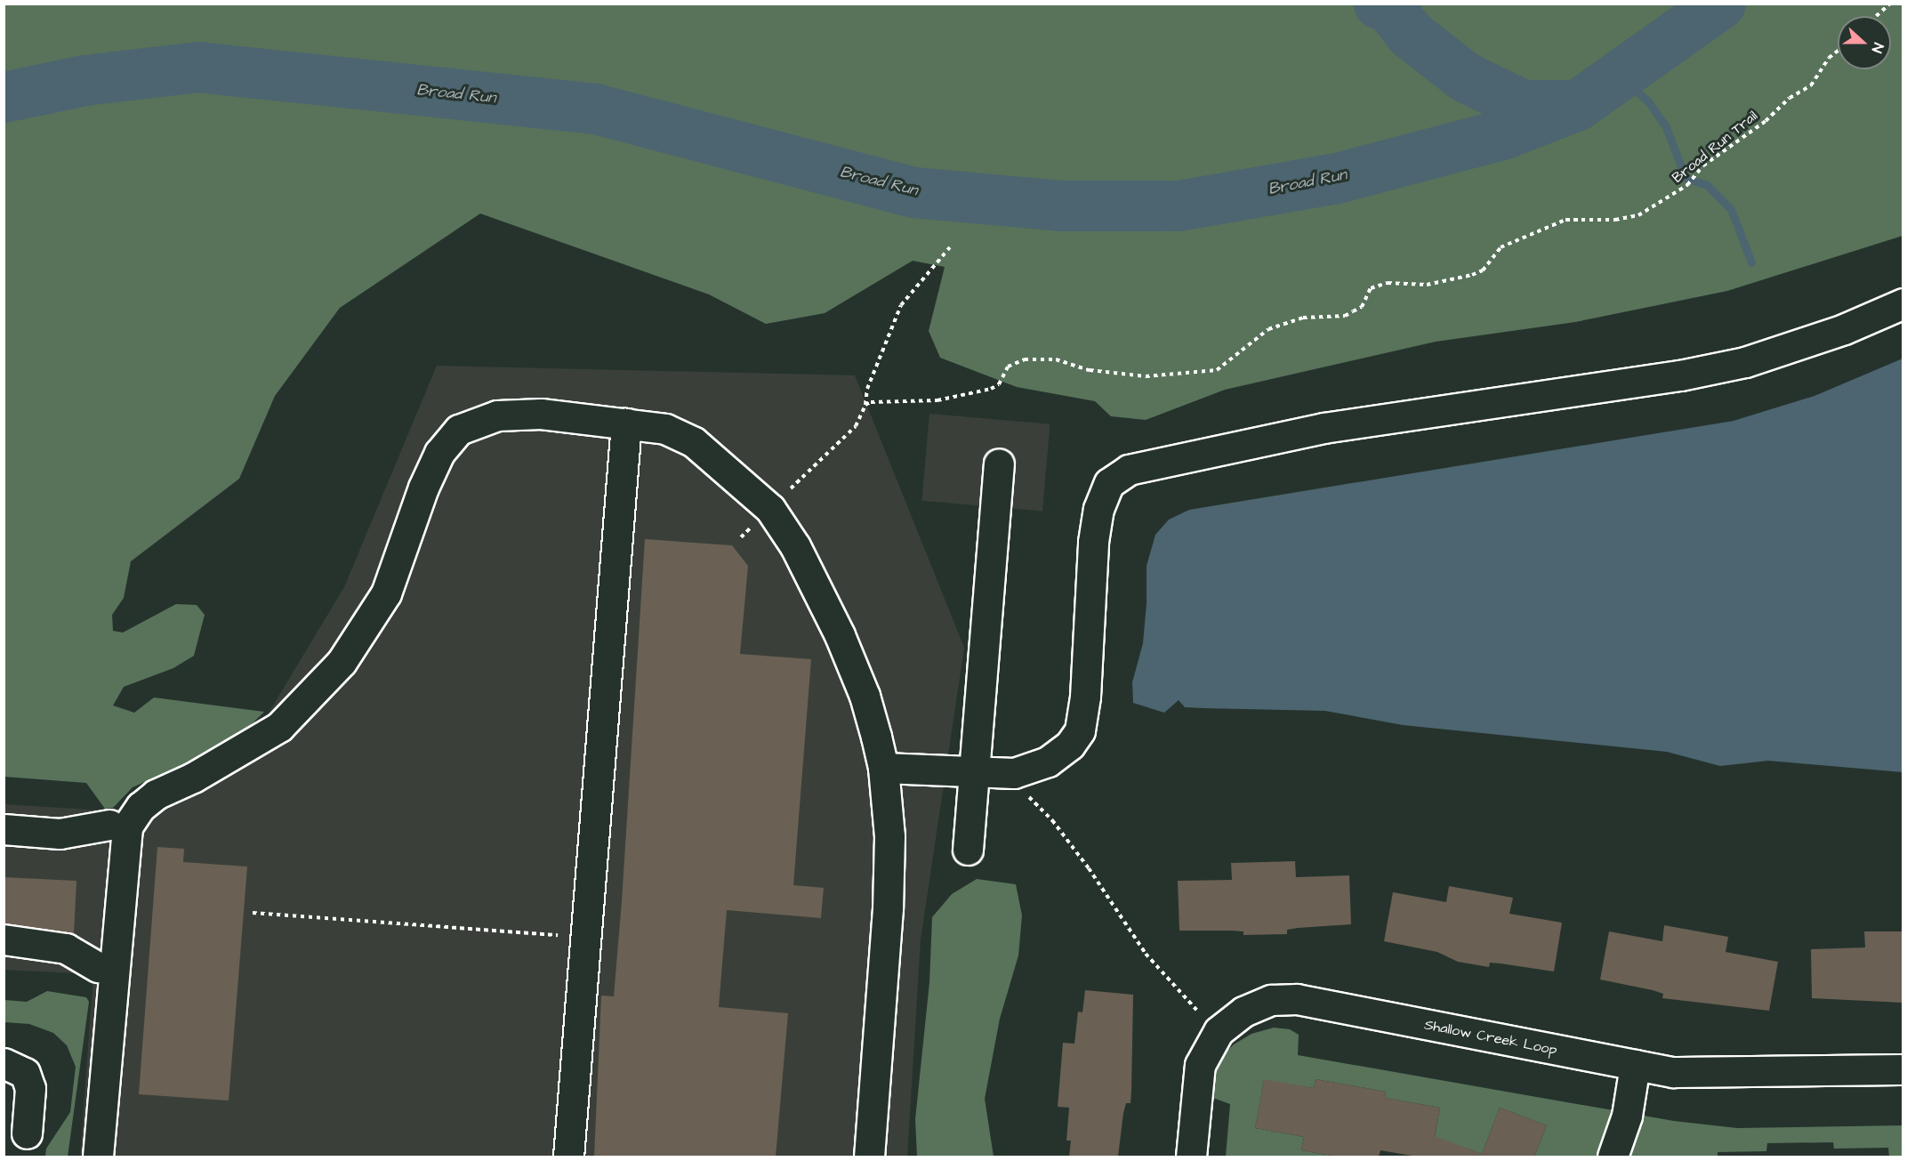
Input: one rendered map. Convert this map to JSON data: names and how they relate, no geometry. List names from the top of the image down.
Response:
{
  "streets": {
    "street": ["Shallow Creek Loop"],
    "path": ["Broad Run Trail"]
  },
  "water": ["Broad Run"],
  "north": "right"
}
